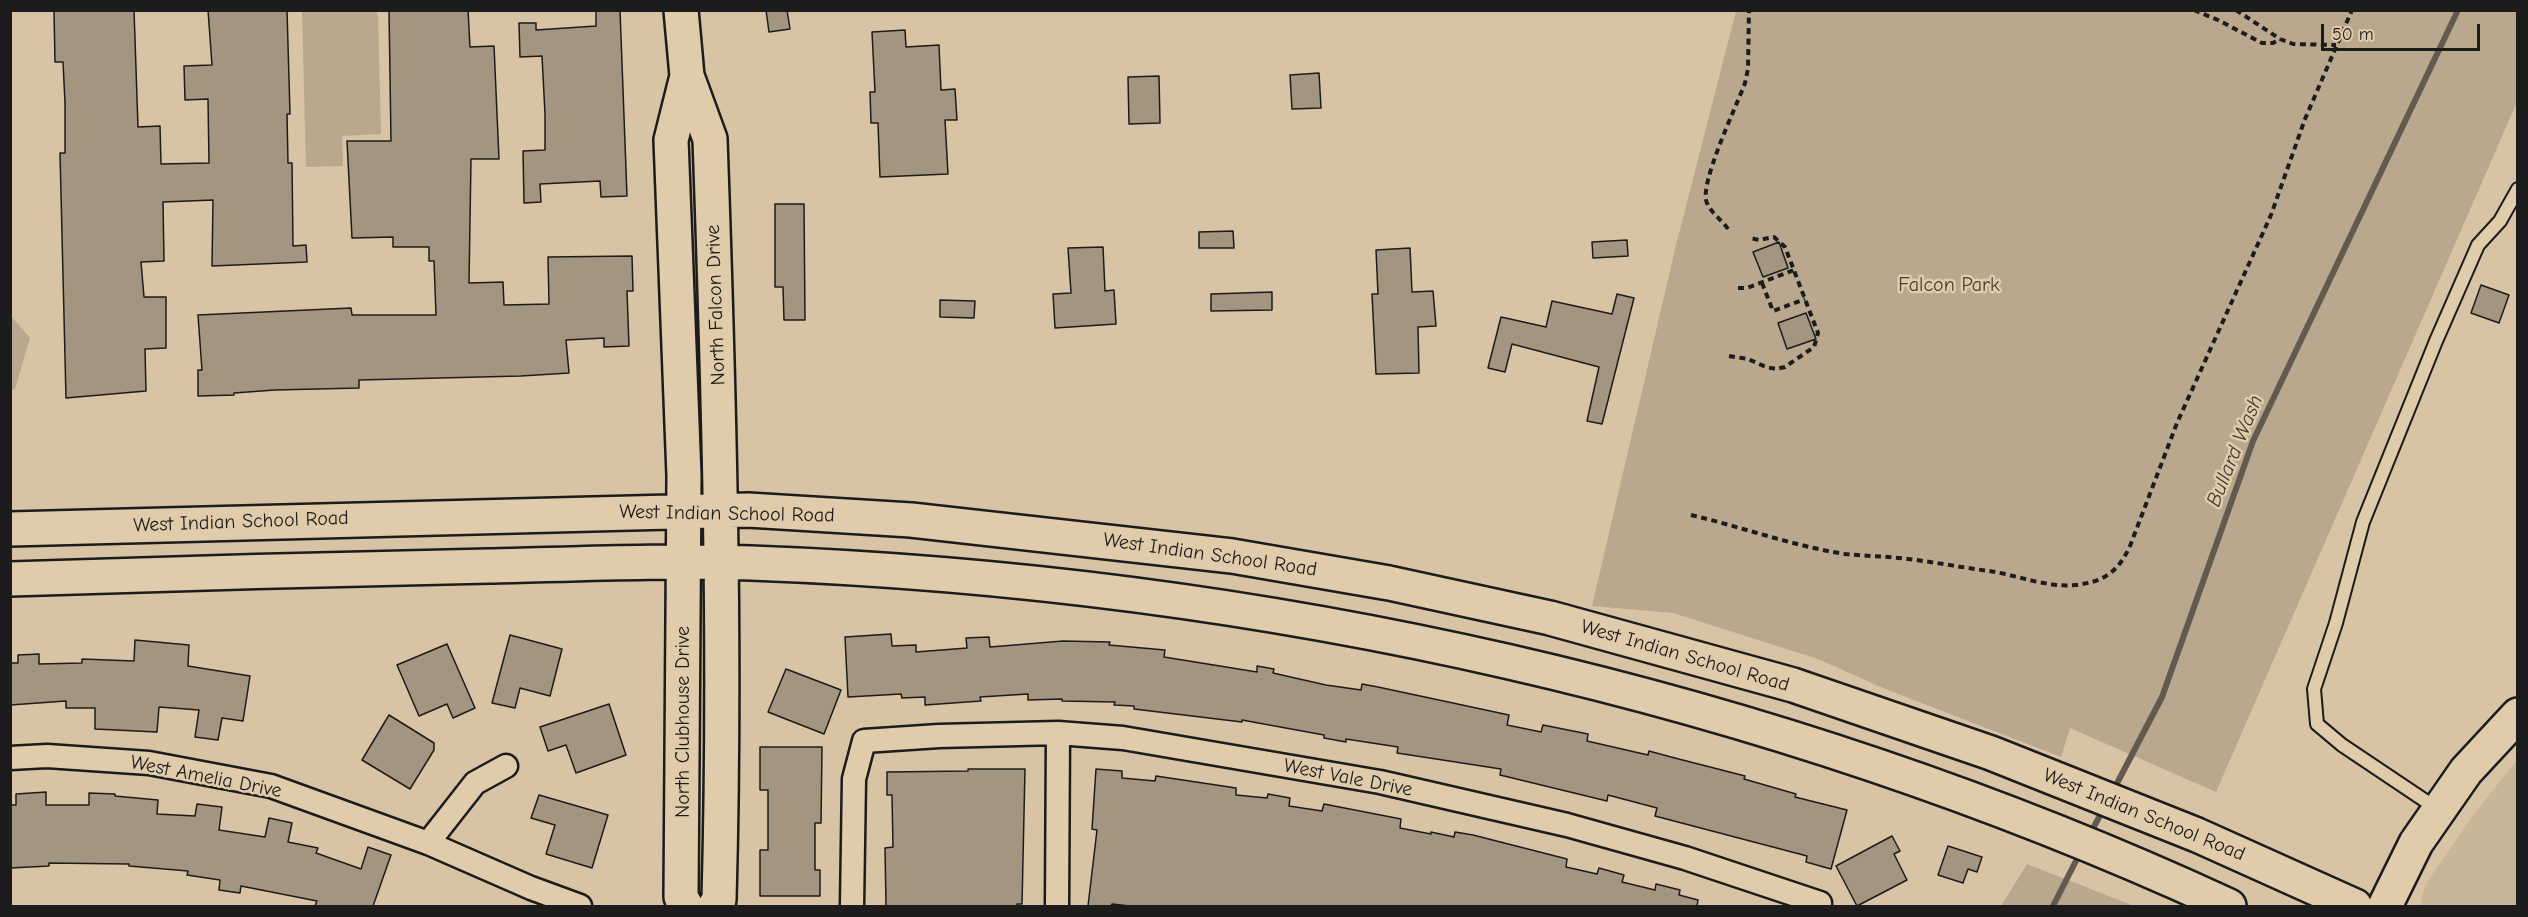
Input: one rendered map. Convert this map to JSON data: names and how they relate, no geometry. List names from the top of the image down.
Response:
{
  "streets": {
    "main road": ["North Falcon Drive", "West Indian School Road", "North Clubhouse Drive"],
    "street": ["West Amelia Drive", "West Vale Drive"]
  },
  "crossings": [
    ["North Falcon Drive", "West Indian School Road"],
    ["North Falcon Drive", "North Clubhouse Drive"],
    ["West Indian School Road", "North Clubhouse Drive"]
  ],
  "water": ["Bullard Wash"],
  "parks": ["Falcon Park"],
  "scale_bar": "50 m"
}
